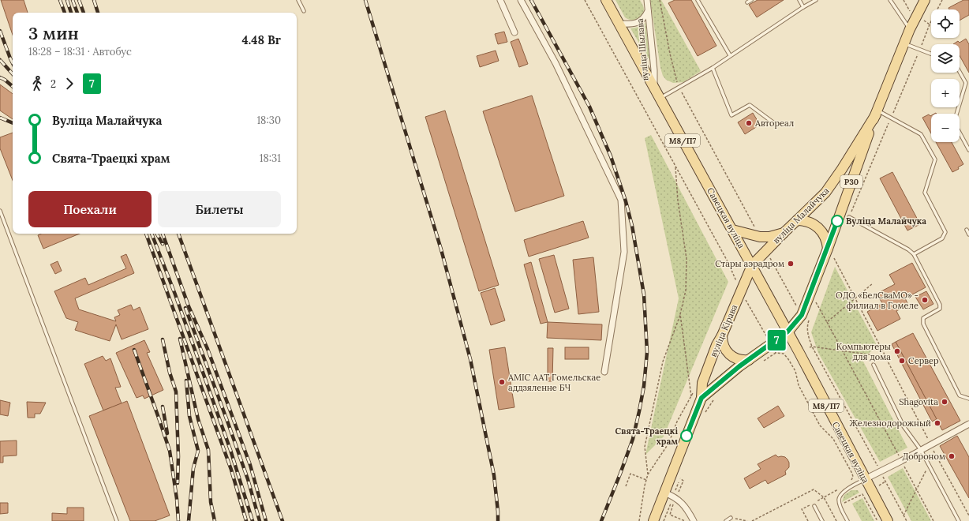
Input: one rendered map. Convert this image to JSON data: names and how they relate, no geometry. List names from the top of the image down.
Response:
{
  "streets": {
    "main road": [
      "М8/П7",
      "Р30",
      "вуліца Малайчука",
      "Савецкая вуліца",
      "вуліца Кірава"
    ],
    "street": ["вуліца Шылава"]
  },
  "crossings": [
    ["вуліца Шылава", "Савецкая вуліца"],
    ["Р30", "вуліца Малайчука"],
    ["Р30", "Савецкая вуліца"],
    ["вуліца Малайчука", "Савецкая вуліца"],
    ["вуліца Малайчука", "вуліца Кірава"],
    ["Савецкая вуліца", "вуліца Кірава"]
  ],
  "places": [
    "Автореал",
    "Вуліца Малайчука",
    "Стары аэрадром",
    "ОДО «БелСваМО» - филиал в Гомеле",
    "Компьютеры для дома",
    "Сервер",
    "АМІС ААТ Гомельскае аддзяленне БЧ",
    "Shagovita",
    "Железнодорожный",
    "Свята-Траецкі храм",
    "Доброном"
  ],
  "lines": ["bus line 7"],
  "page": {
    "on_map": "7",
    "map_buttons": ["+", "−"],
    "heading": ["3 мин", "18:28 – 18:31 · Автобус", "4.48 Br"],
    "legs": ["2", "7"],
    "list": [
      {
        "name": "Вуліца Малайчука",
        "value": "18:30"
      },
      {
        "name": "Свята-Траецкі храм",
        "value": "18:31"
      }
    ],
    "buttons": ["Поехали", "Билеты"]
  }
}
